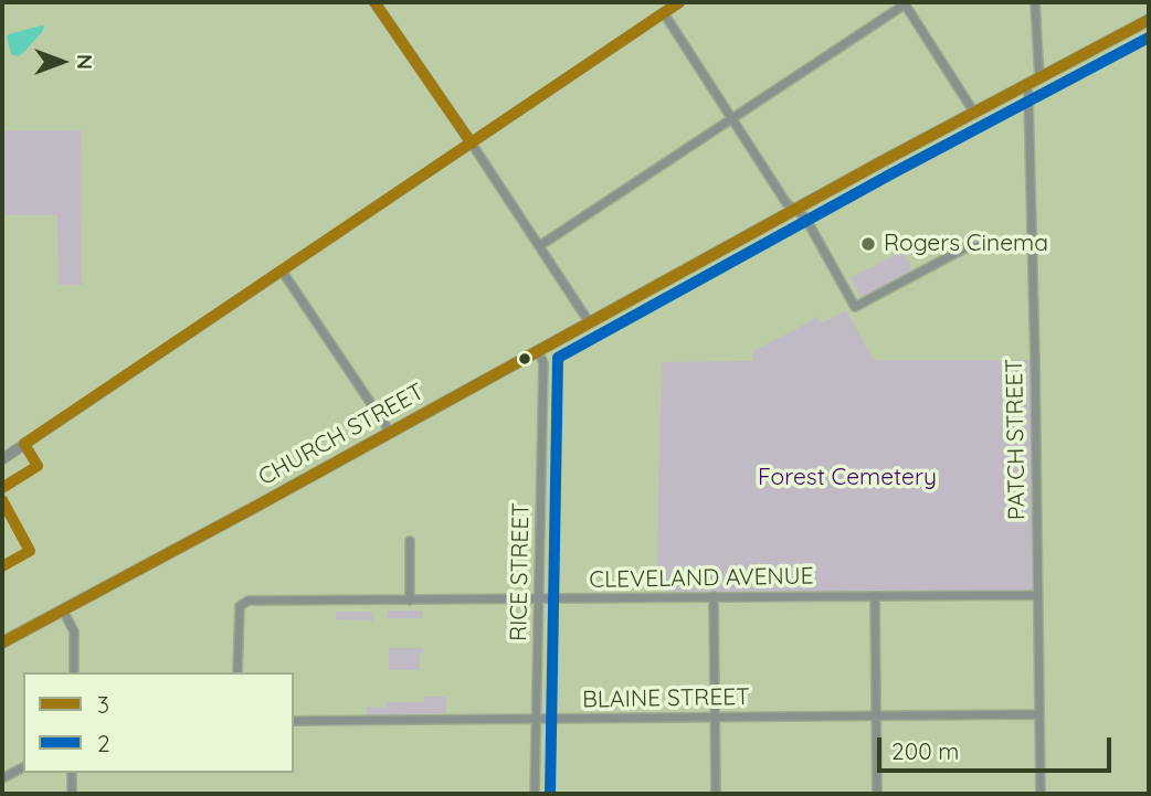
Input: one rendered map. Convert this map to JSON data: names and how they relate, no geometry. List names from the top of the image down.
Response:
{
  "streets": {
    "main road": ["CHURCH STREET"],
    "street": [
      "PATCH STREET",
      "RICE STREET",
      "CLEVELAND AVENUE",
      "BLAINE STREET"
    ]
  },
  "crossings": [
    ["CHURCH STREET", "PATCH STREET"],
    ["CHURCH STREET", "RICE STREET"],
    ["PATCH STREET", "CLEVELAND AVENUE"],
    ["PATCH STREET", "BLAINE STREET"],
    ["RICE STREET", "CLEVELAND AVENUE"],
    ["RICE STREET", "BLAINE STREET"]
  ],
  "parks": ["Forest Cemetery"],
  "places": ["Rogers Cinema"],
  "lines": ["transit line 3", "transit line 2"],
  "legend": ["3", "2"],
  "scale_bar": "200 m",
  "north": "right"
}
